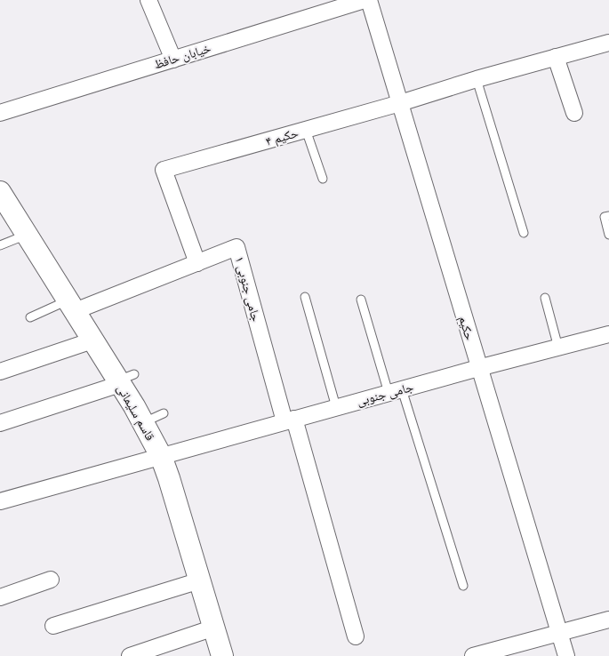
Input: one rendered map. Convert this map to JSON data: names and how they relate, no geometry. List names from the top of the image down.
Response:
{
  "streets": {
    "street": [
      "خیابان حافظ",
      "حکیم ۴",
      "جامی جنوبی ۱",
      "حکیم",
      "جامی جنوبی",
      "قاسم سلیمانی"
    ]
  },
  "crossings": [
    ["حکیم ۴", "جامی جنوبی ۱"],
    ["حکیم ۴", "حکیم"],
    ["جامی جنوبی ۱", "جامی جنوبی"],
    ["جامی جنوبی ۱", "قاسم سلیمانی"],
    ["حکیم", "جامی جنوبی"],
    ["جامی جنوبی", "قاسم سلیمانی"]
  ]
}
